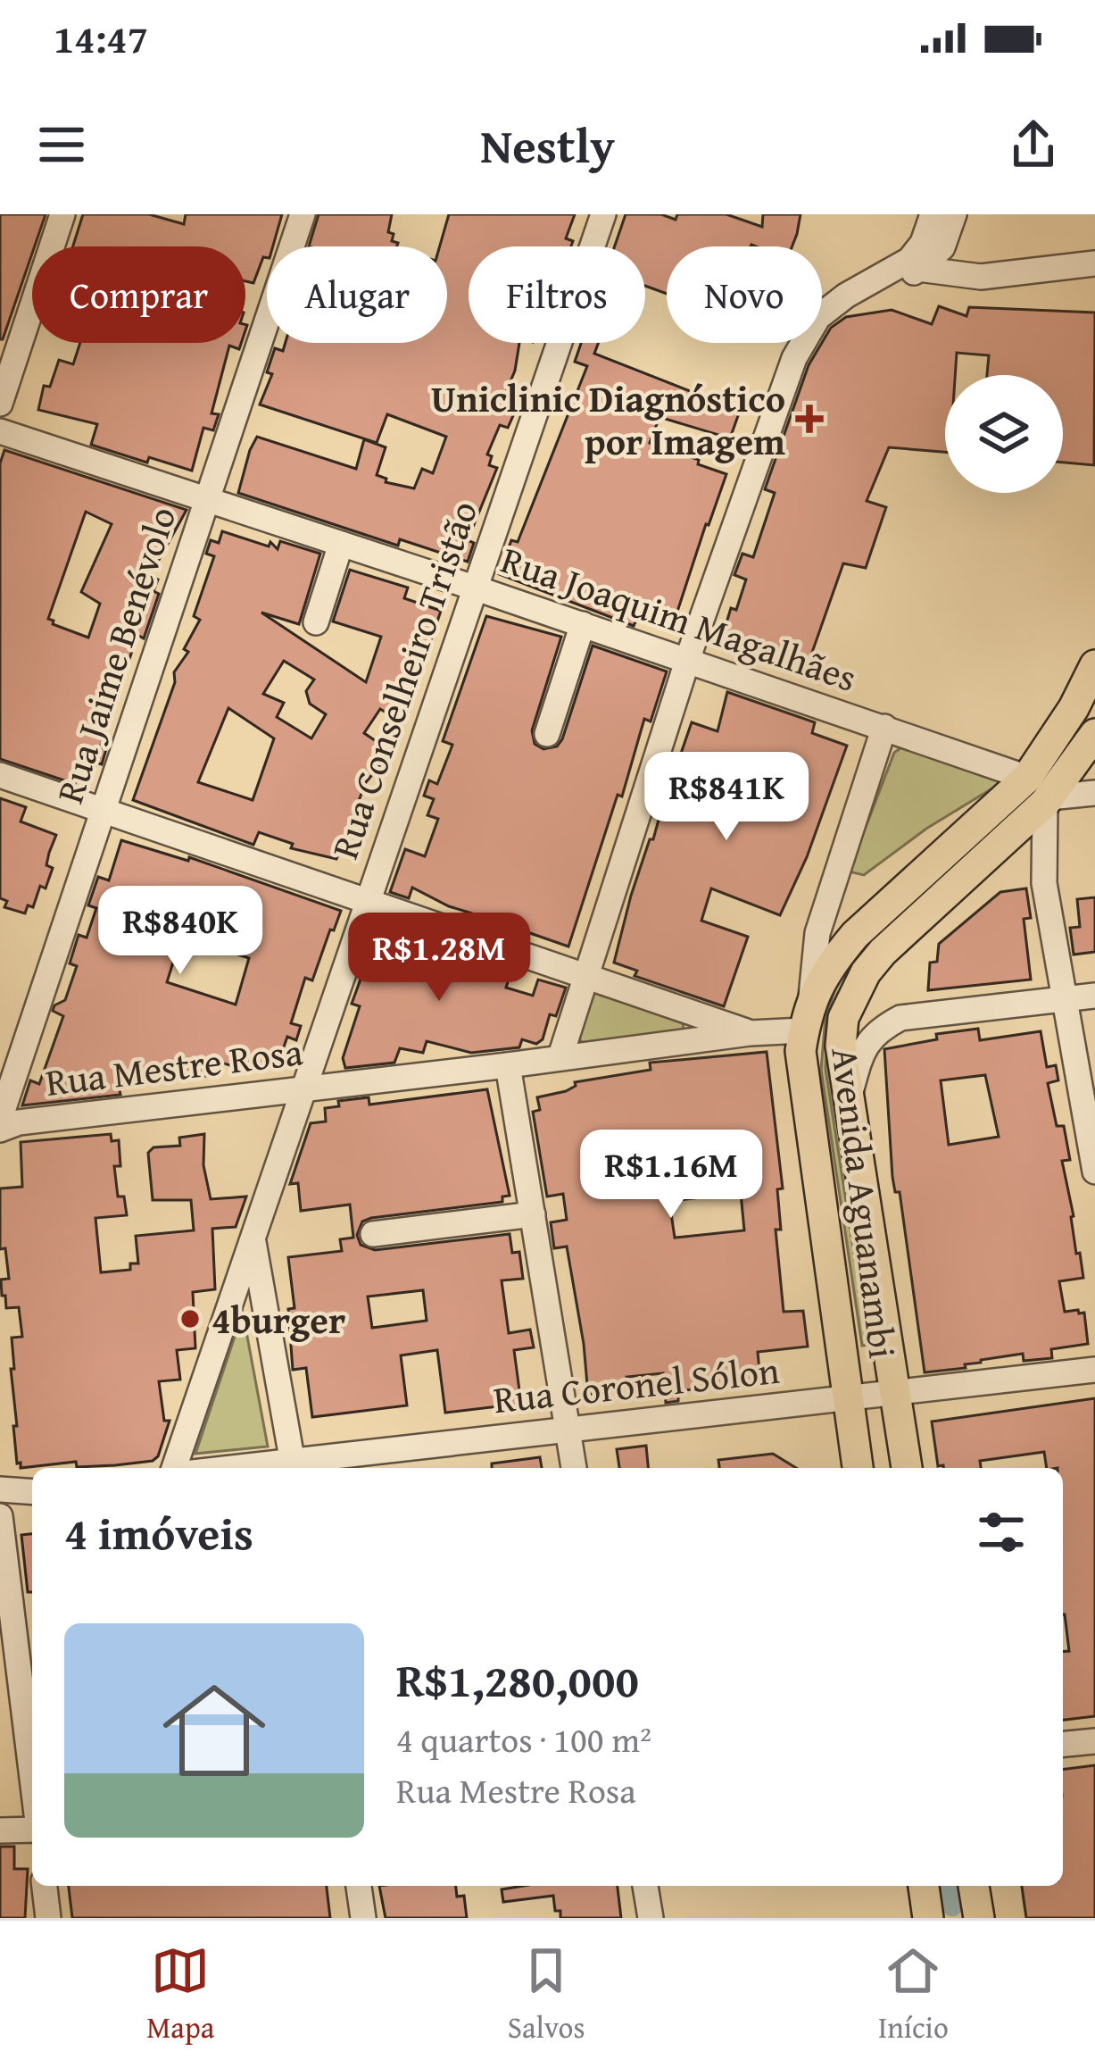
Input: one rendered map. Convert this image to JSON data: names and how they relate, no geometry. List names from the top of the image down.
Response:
{
  "streets": {
    "main road": ["Avenida Aguanambi"],
    "street": [
      "Rua Joaquim Magalhães",
      "Rua Jaime Benévolo",
      "Rua Conselheiro Tristão",
      "Rua Mestre Rosa",
      "Rua Coronel Sólon"
    ]
  },
  "crossings": [
    ["Rua Joaquim Magalhães", "Rua Jaime Benévolo"],
    ["Rua Joaquim Magalhães", "Rua Conselheiro Tristão"],
    ["Rua Joaquim Magalhães", "Avenida Aguanambi"],
    ["Rua Conselheiro Tristão", "Rua Mestre Rosa"],
    ["Rua Mestre Rosa", "Avenida Aguanambi"],
    ["Avenida Aguanambi", "Rua Coronel Sólon"]
  ],
  "places": {
    "health": ["Uniclinic Diagnóstico por Imagem"],
    "other": ["4burger"]
  },
  "page": {
    "status": "14:47",
    "header": "Nestly",
    "chip": [
      "Comprar",
      "Alugar",
      "Filtros",
      "Novo"
    ],
    "price": [
      "R$841K",
      "R$840K",
      "R$1.28M",
      "R$1.16M"
    ],
    "heading": "4 imóveis",
    "list": [
      {
        "name": "R$1,280,000",
        "note": "4 quartos · 100 m² · Rua Mestre Rosa"
      }
    ],
    "tabs": ["Mapa", "Salvos", "Início"]
  }
}
